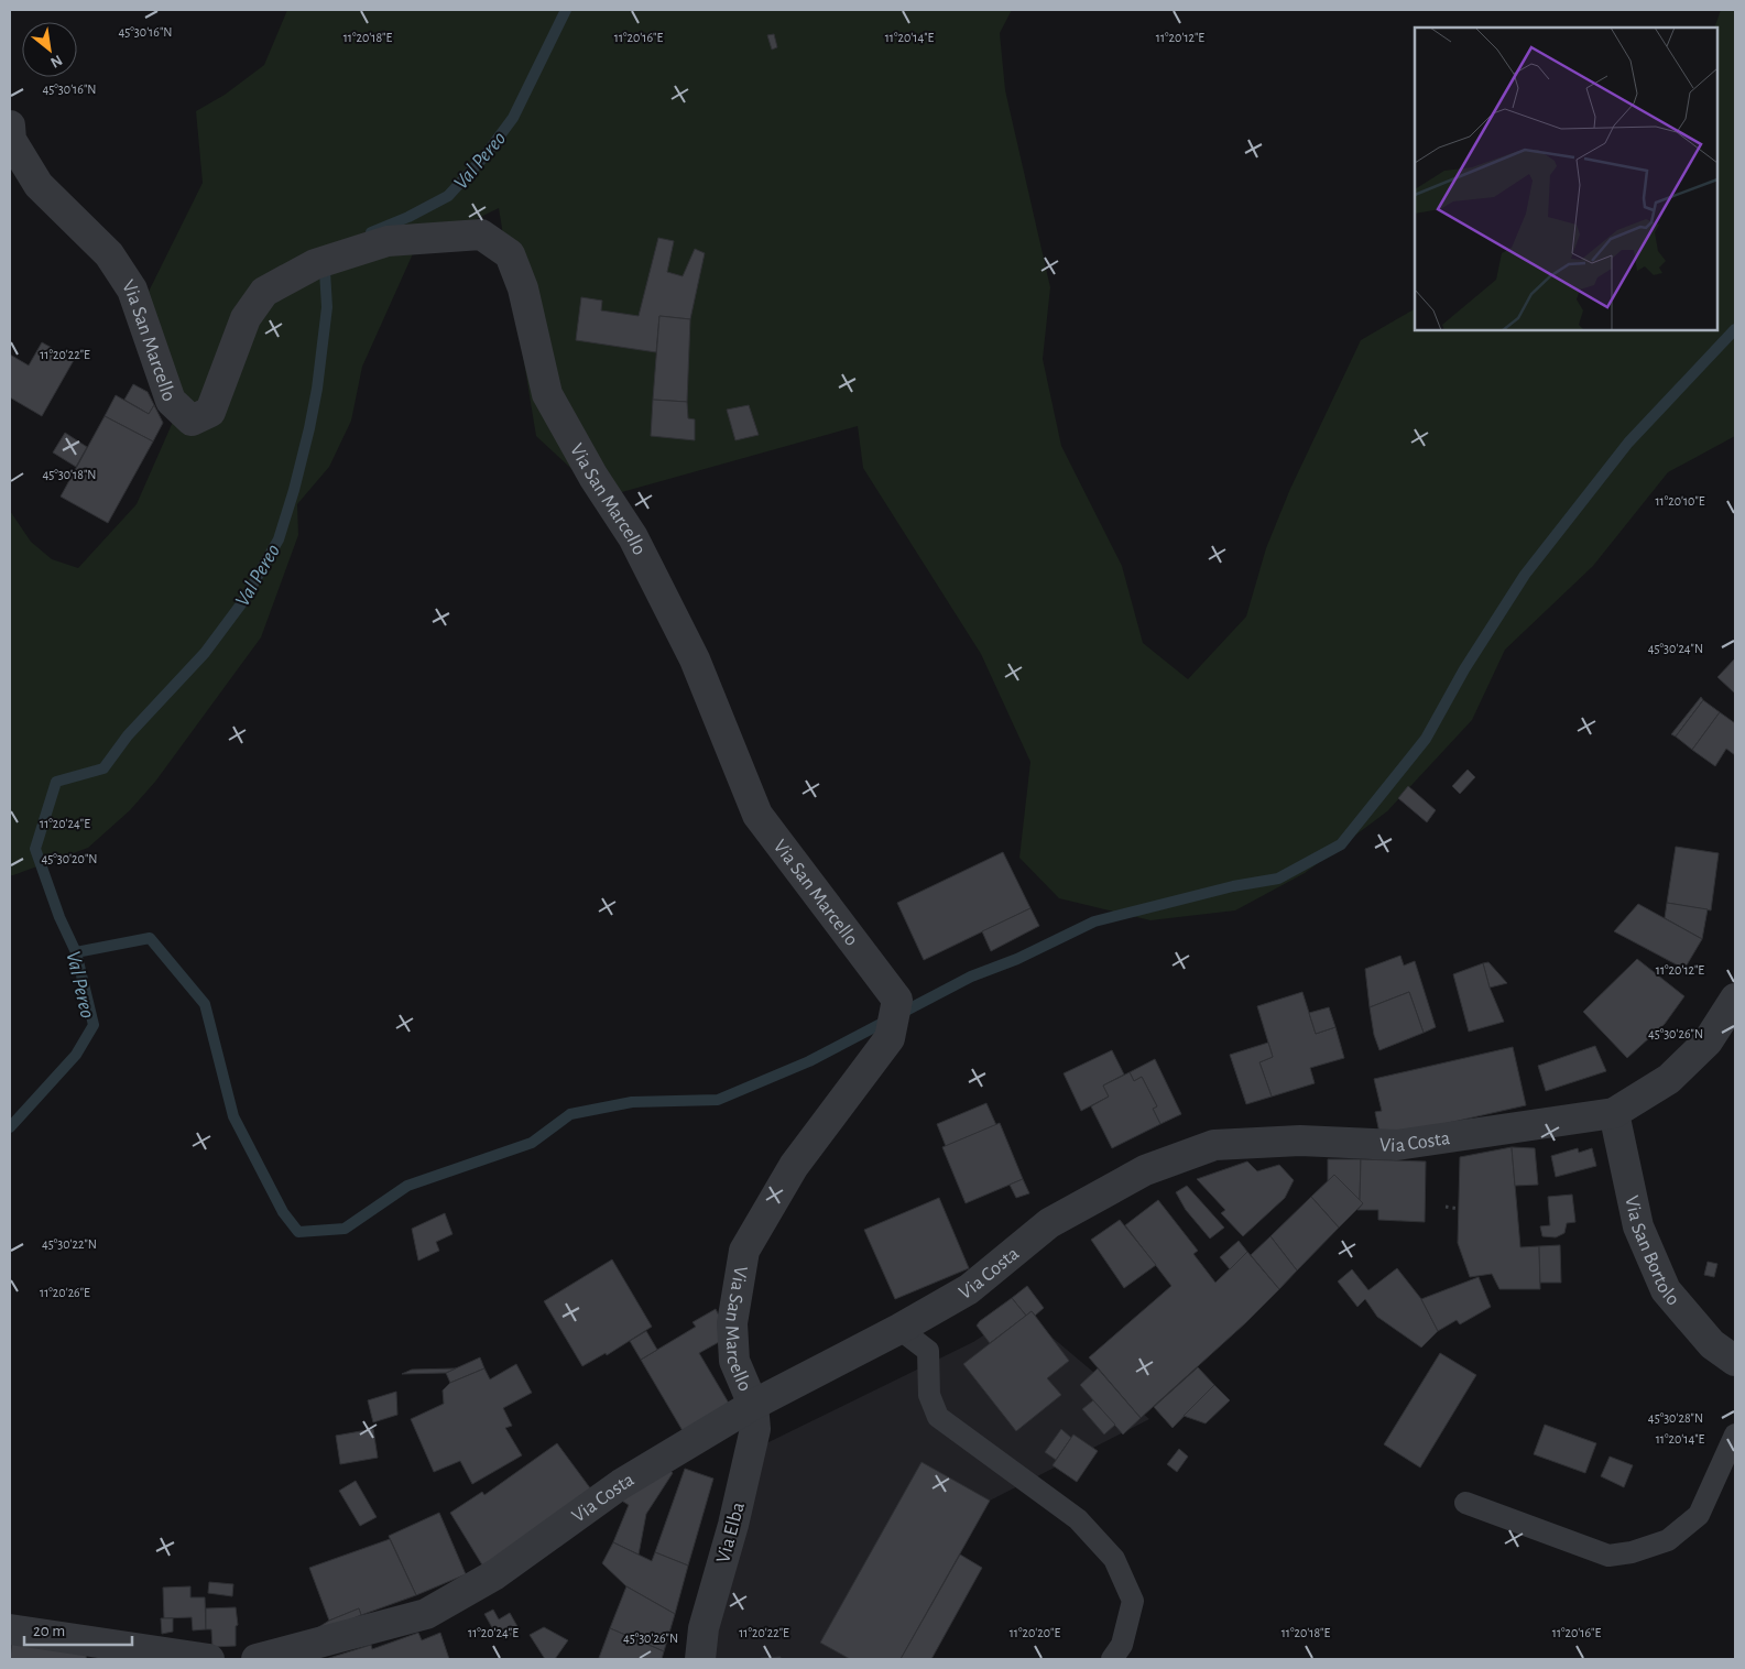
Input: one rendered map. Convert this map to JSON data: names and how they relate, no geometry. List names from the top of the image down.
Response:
{
  "streets": {
    "street": [
      "Via San Marcello",
      "Via Costa",
      "Via San Bortolo",
      "Via Elba"
    ]
  },
  "crossings": [
    ["Via San Marcello", "Via Costa"],
    ["Via San Marcello", "Via Elba"],
    ["Via Costa", "Via San Bortolo"],
    ["Via Costa", "Via Elba"]
  ],
  "water": ["Val Pereo"],
  "scale_bar": "20 m",
  "north": "bottom right",
  "coordinates": [
    "45°30'16\"N",
    "11°20'18\"E",
    "11°20'16\"E",
    "11°20'14\"E",
    "11°20'12\"E",
    "11°20'22\"E",
    "45°30'18\"N",
    "11°20'10\"E",
    "45°30'24\"N",
    "11°20'24\"E",
    "45°30'20\"N",
    "45°30'26\"N",
    "45°30'22\"N",
    "11°20'26\"E",
    "45°30'28\"N",
    "11°20'20\"E"
  ]
}
